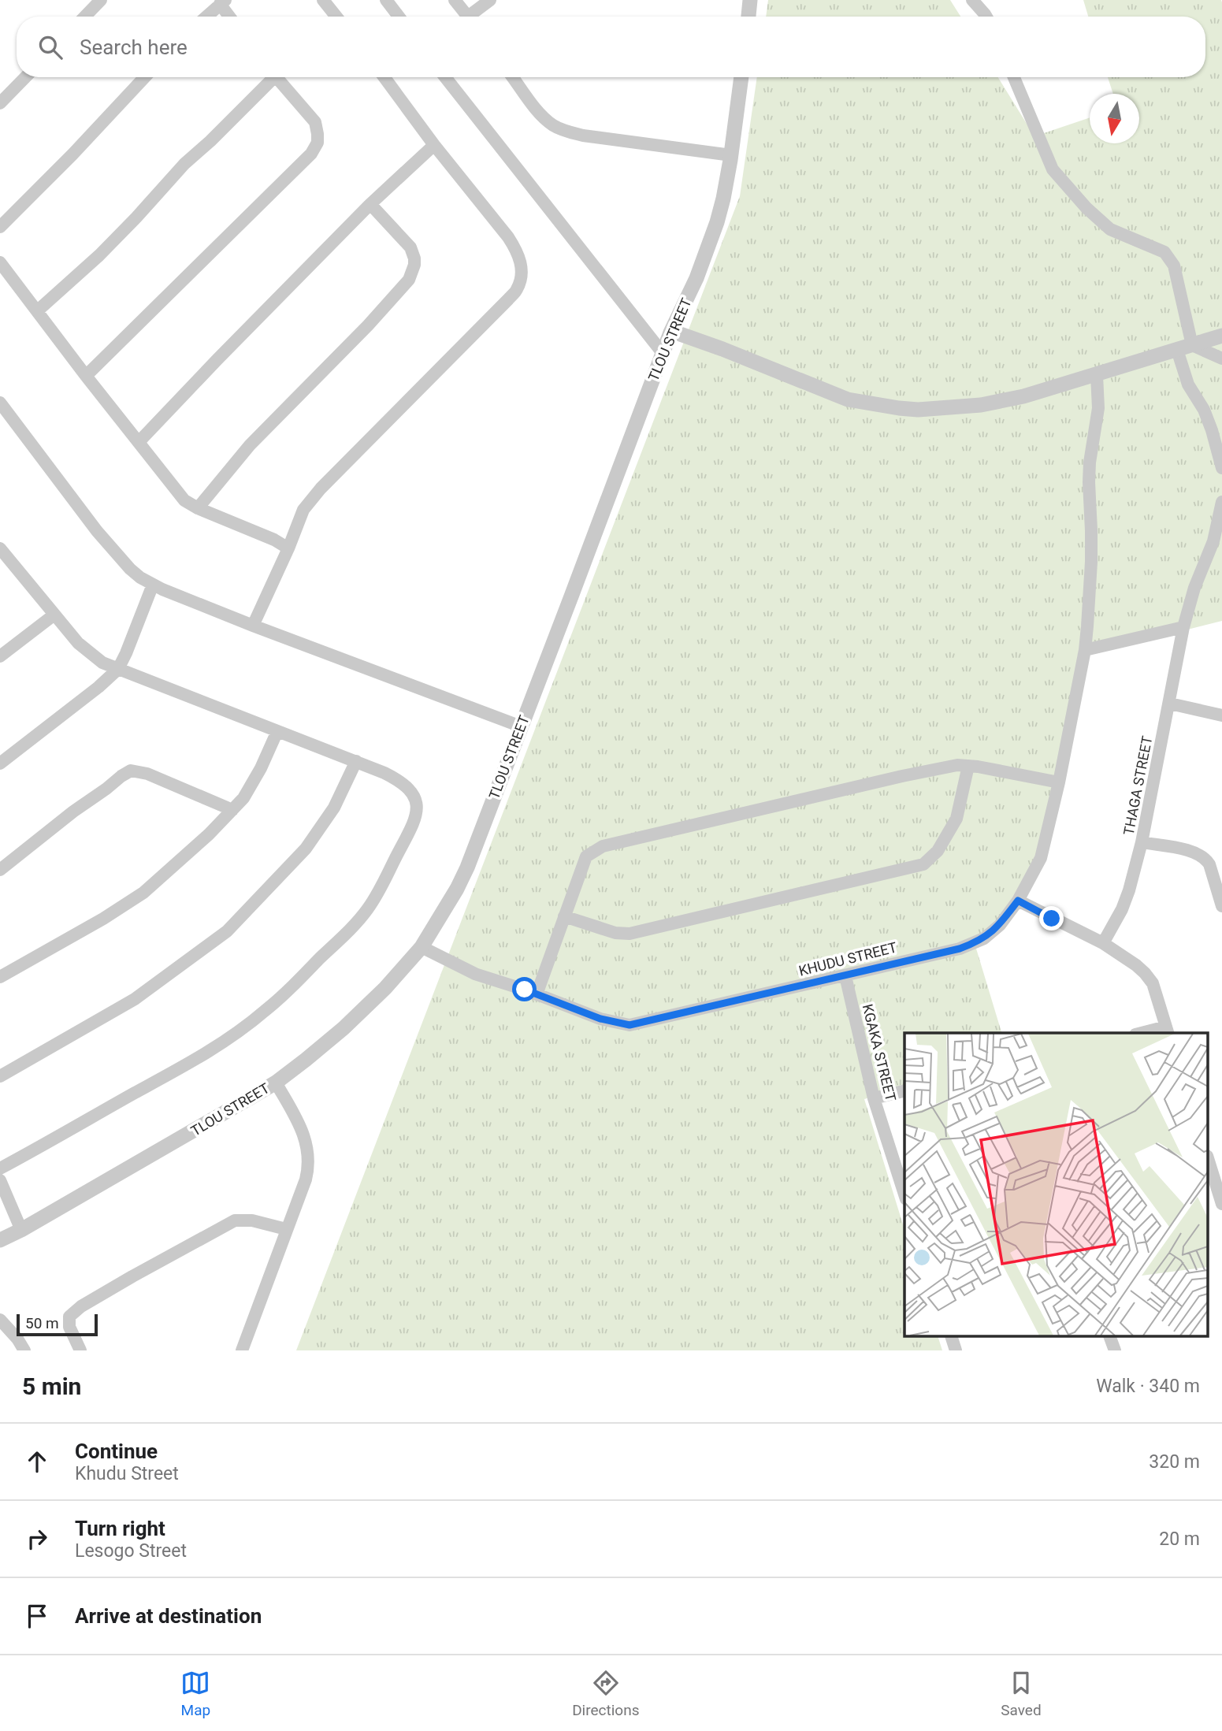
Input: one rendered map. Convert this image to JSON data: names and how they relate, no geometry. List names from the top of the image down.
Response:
{
  "streets": {
    "street": [
      "TLOU STREET",
      "THAGA STREET",
      "KHUDU STREET",
      "KGAKA STREET"
    ]
  },
  "crossings": [
    ["TLOU STREET", "KHUDU STREET"],
    ["KHUDU STREET", "KGAKA STREET"]
  ],
  "scale_bar": "50 m",
  "north": "bottom",
  "page": {
    "search": "Search here",
    "scale": "50 m",
    "heading": ["5 min", "Walk · 340 m"],
    "list": [
      ["Continue", "Khudu Street", "320 m"],
      ["Turn right", "Lesogo Street", "20 m"],
      "Arrive at destination"
    ],
    "nav": ["Map", "Directions", "Saved"]
  }
}
